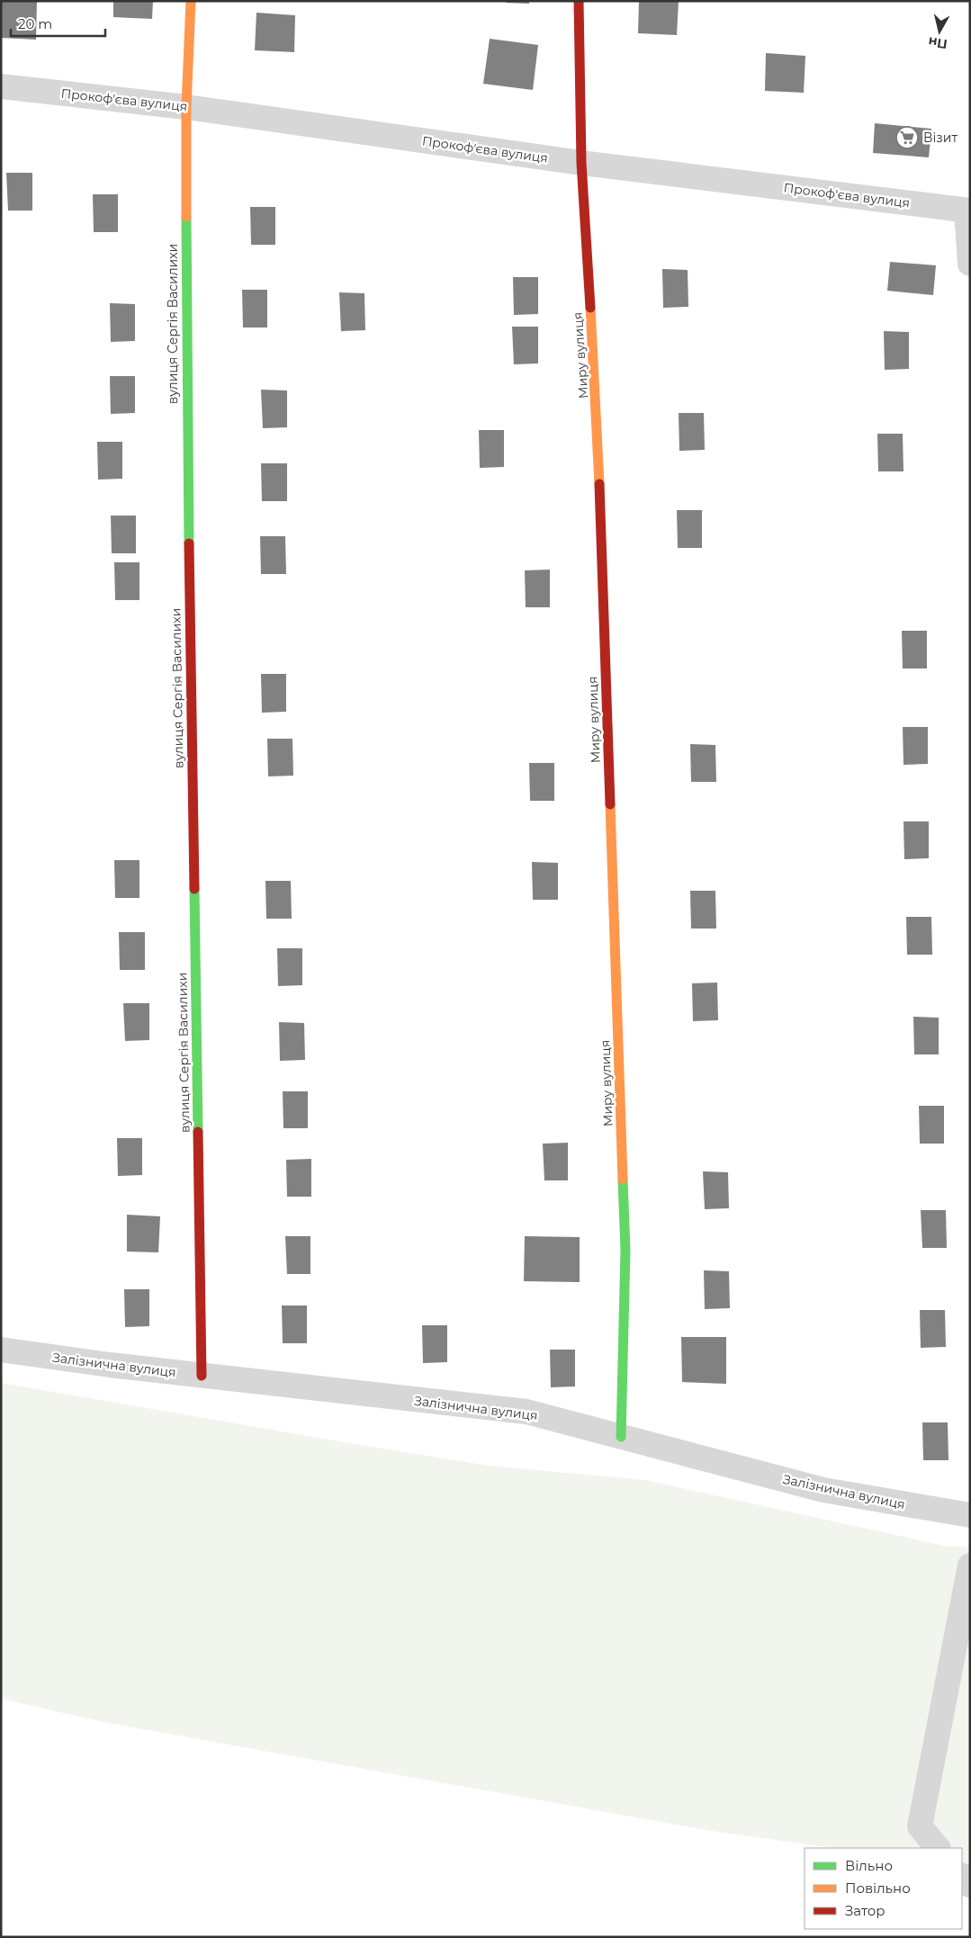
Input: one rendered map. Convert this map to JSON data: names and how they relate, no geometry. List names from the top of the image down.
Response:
{
  "streets": {
    "street": [
      "Прокоф'єва вулиця",
      "вулиця Сергія Василихи",
      "Миру вулиця",
      "Залізнична вулиця"
    ]
  },
  "crossings": [
    ["Прокоф'єва вулиця", "вулиця Сергія Василихи"],
    ["Прокоф'єва вулиця", "Миру вулиця"],
    ["вулиця Сергія Василихи", "Залізнична вулиця"],
    ["Миру вулиця", "Залізнична вулиця"]
  ],
  "places": {
    "supermarket": ["Візит"]
  },
  "legend": ["Вільно", "Повільно", "Затор"],
  "scale_bar": "20 m",
  "north": "bottom"
}
